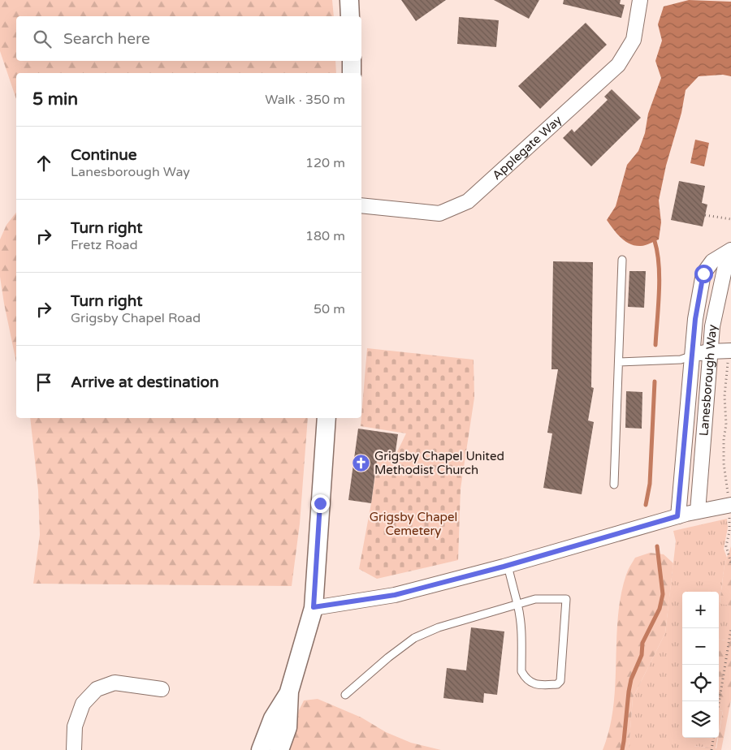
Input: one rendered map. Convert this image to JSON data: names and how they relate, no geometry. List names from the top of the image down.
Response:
{
  "streets": {
    "street": ["Applegate Way", "Lanesborough Way"]
  },
  "parks": ["Grigsby Chapel Cemetery"],
  "places": {
    "church": ["Grigsby Chapel United Methodist Church"]
  },
  "page": {
    "search": "Search here",
    "heading": ["5 min", "Walk · 350 m"],
    "list": [
      ["Continue", "Lanesborough Way", "120 m"],
      ["Turn right", "Fretz Road", "180 m"],
      ["Turn right", "Grigsby Chapel Road", "50 m"],
      "Arrive at destination"
    ],
    "map_buttons": ["+", "−"]
  }
}
